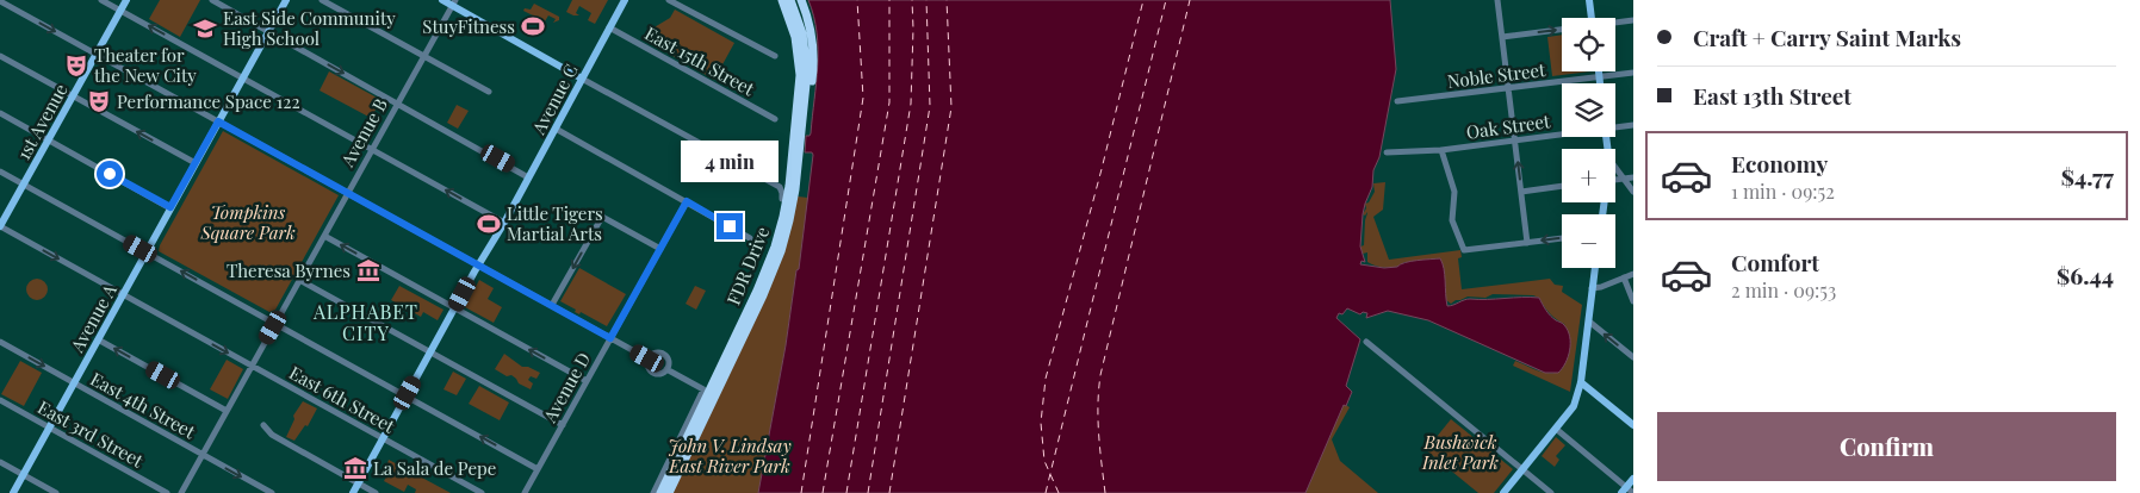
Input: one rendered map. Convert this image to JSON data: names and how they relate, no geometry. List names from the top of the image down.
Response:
{
  "streets": {
    "highway": ["FDR Drive"],
    "main road": ["Avenue C", "1st Avenue", "Avenue A"],
    "street": [
      "East 15th Street",
      "Noble Street",
      "Oak Street",
      "Avenue B",
      "Avenue D",
      "East 6th Street",
      "East 4th Street",
      "East 3rd Street"
    ]
  },
  "crossings": [
    ["East 15th Street", "Avenue C"],
    ["Avenue C", "East 6th Street"],
    ["1st Avenue", "East 6th Street"],
    ["Avenue B", "East 6th Street"],
    ["Avenue B", "East 4th Street"],
    ["Avenue A", "East 6th Street"],
    ["Avenue A", "East 4th Street"],
    ["Avenue A", "East 3rd Street"]
  ],
  "one_way": ["East 4th Street"],
  "districts": ["ALPHABET CITY"],
  "parks": ["Tompkins Square Park", "Bushwick Inlet Park", "John V. Lindsay East River Park"],
  "places": {
    "sports": ["StuyFitness", "Little Tigers Martial Arts"],
    "school or university": ["East Side Community High School"],
    "theatre": ["Theater for the New City", "Performance Space 122"],
    "museum": ["Theresa Byrnes", "La Sala de Pepe"]
  },
  "page": {
    "banner": ["Craft + Carry Saint Marks", "East 13th Street"],
    "map_buttons": ["+", "−"],
    "list": [
      {
        "name": "Economy",
        "note": "1 min · 09:52",
        "value": "$4.77"
      },
      {
        "name": "Comfort",
        "note": "2 min · 09:53",
        "value": "$6.44"
      }
    ],
    "bubble": "4 min",
    "buttons": "Confirm"
  }
}
